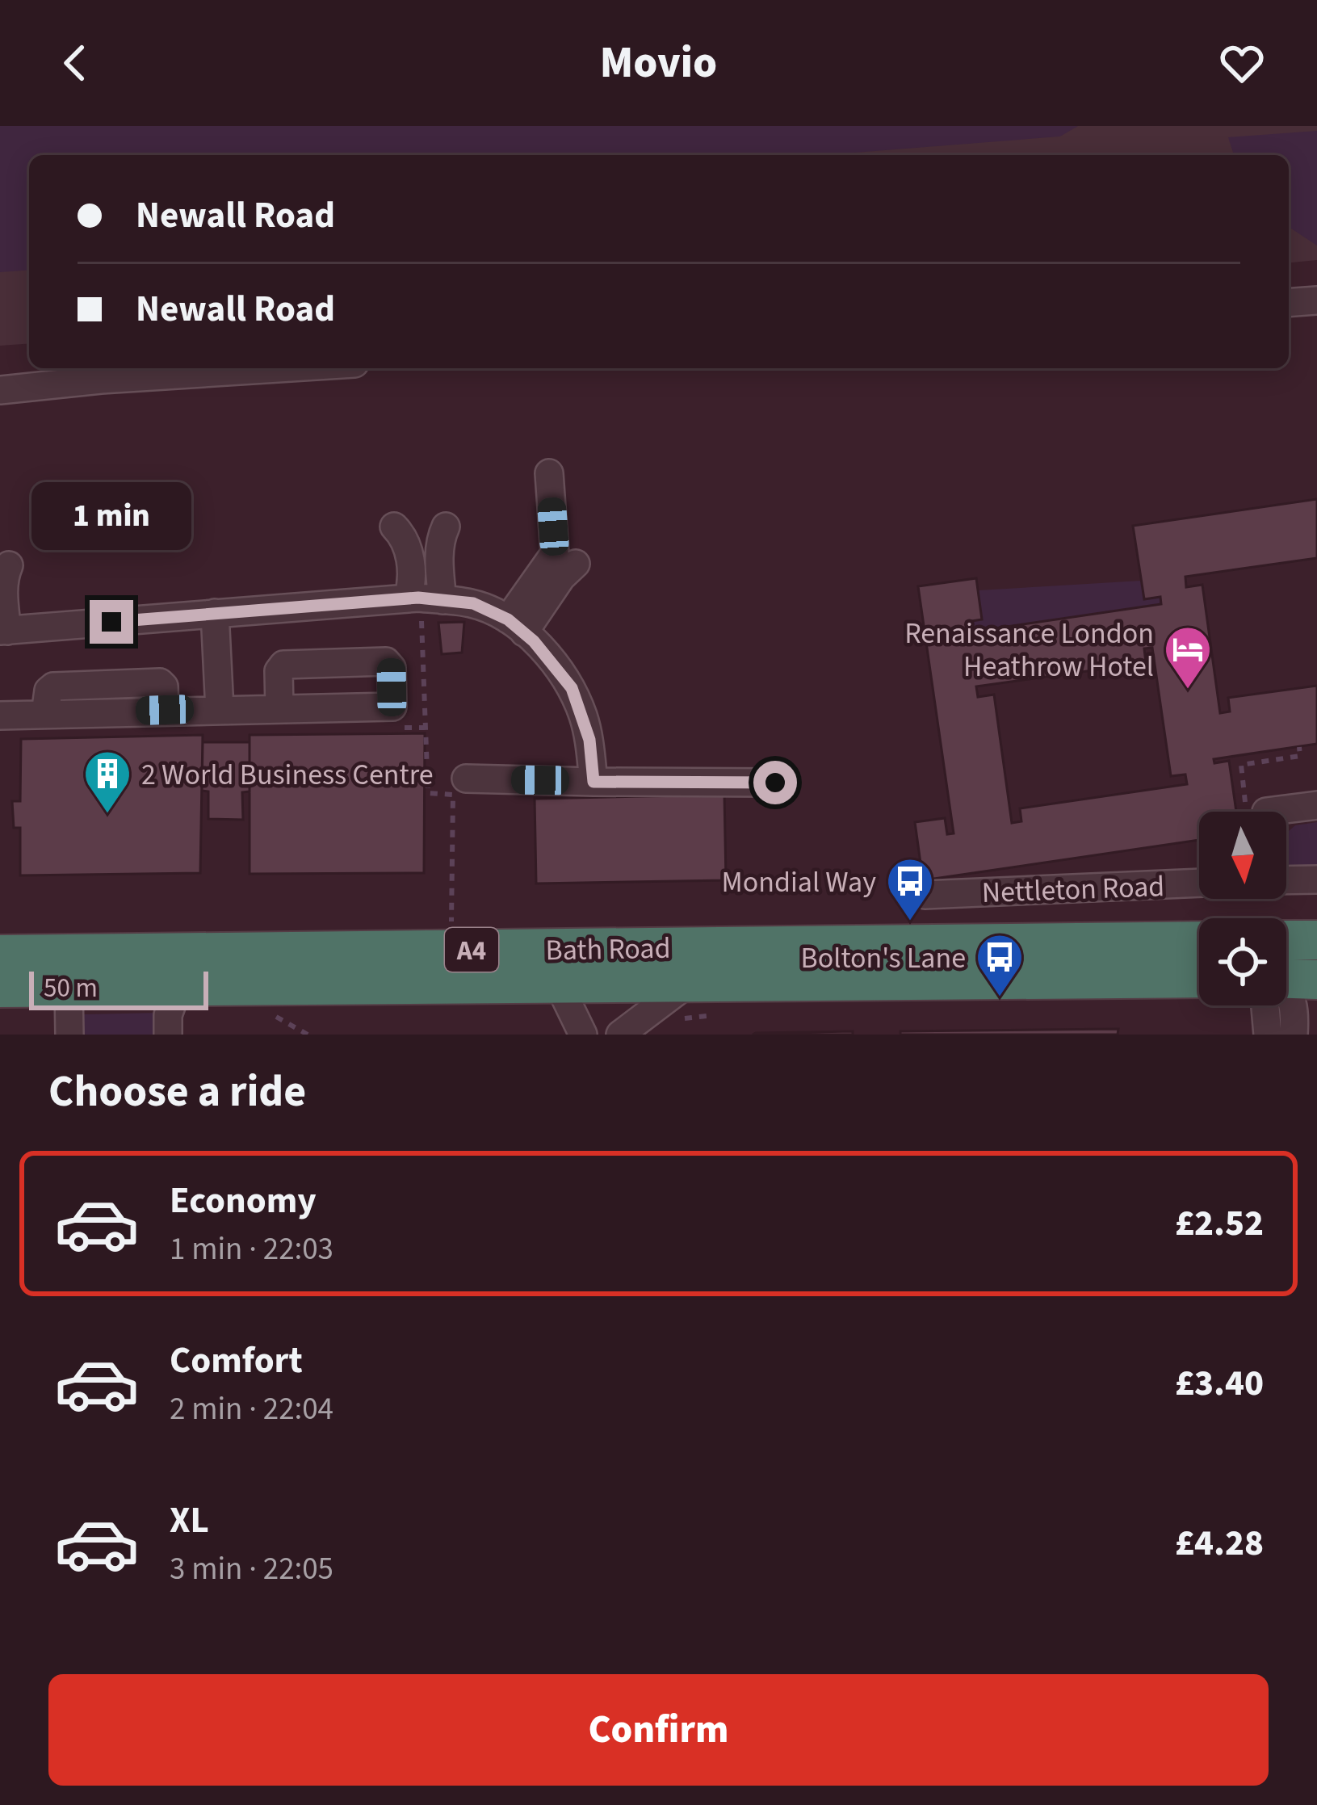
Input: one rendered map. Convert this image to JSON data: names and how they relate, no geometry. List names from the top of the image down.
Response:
{
  "streets": {
    "highway": ["Bath Road", "A4"],
    "street": ["Nettleton Road"]
  },
  "places": {
    "hotel": ["Renaissance London Heathrow Hotel"],
    "building": ["2 World Business Centre"],
    "bus stop": ["Mondial Way", "Bolton's Lane"]
  },
  "scale_bar": "50 m",
  "north": "bottom",
  "page": {
    "header": "Movio",
    "banner": ["Newall Road", "Newall Road"],
    "bubble": "1 min",
    "scale": "50 m",
    "heading": "Choose a ride",
    "list": [
      {
        "name": "Economy",
        "note": "1 min · 22:03",
        "value": "£2.52"
      },
      {
        "name": "Comfort",
        "note": "2 min · 22:04",
        "value": "£3.40"
      },
      {
        "name": "XL",
        "note": "3 min · 22:05",
        "value": "£4.28"
      }
    ],
    "buttons": "Confirm"
  }
}
